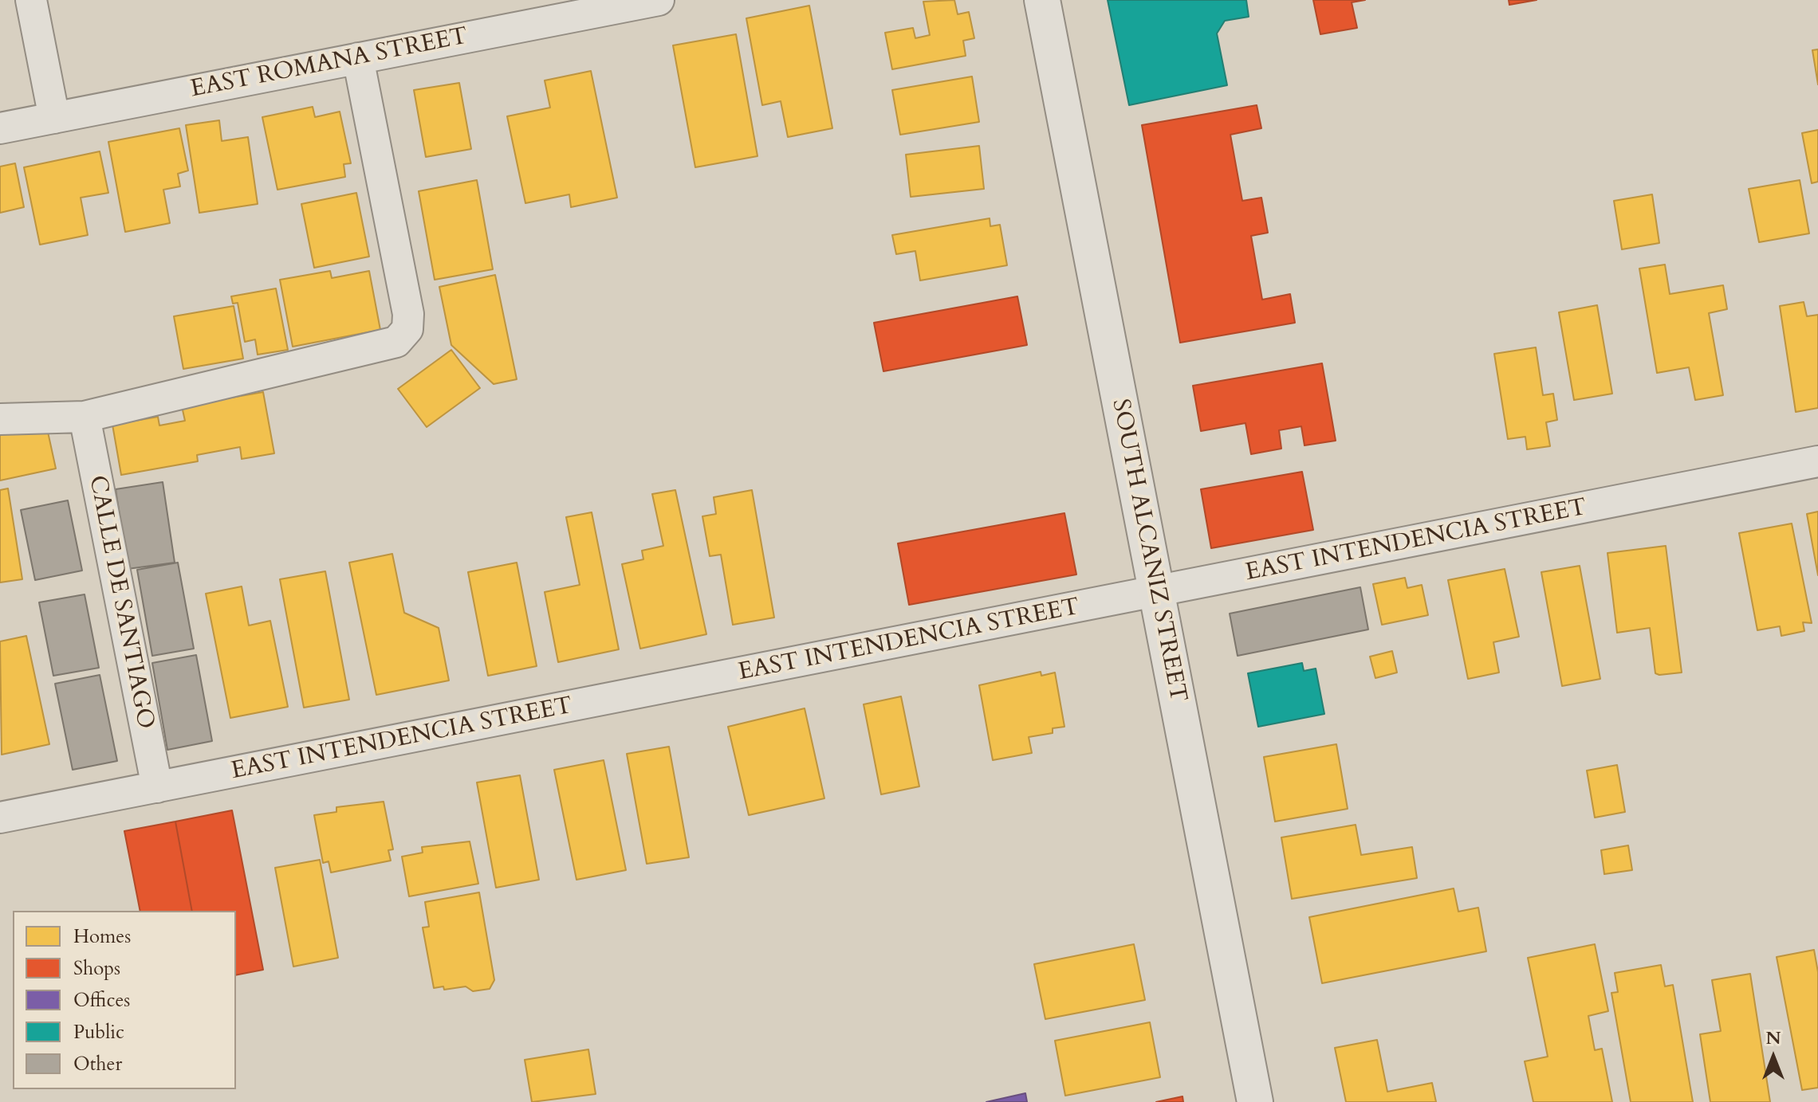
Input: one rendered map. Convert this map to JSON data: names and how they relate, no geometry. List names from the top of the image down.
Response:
{
  "streets": {
    "street": [
      "EAST ROMANA STREET",
      "EAST INTENDENCIA STREET",
      "SOUTH ALCANIZ STREET",
      "CALLE DE SANTIAGO"
    ]
  },
  "crossings": [
    ["EAST INTENDENCIA STREET", "SOUTH ALCANIZ STREET"],
    ["EAST INTENDENCIA STREET", "CALLE DE SANTIAGO"]
  ],
  "legend": [
    "Homes",
    "Shops",
    "Offices",
    "Public",
    "Other"
  ],
  "north": "top"
}
